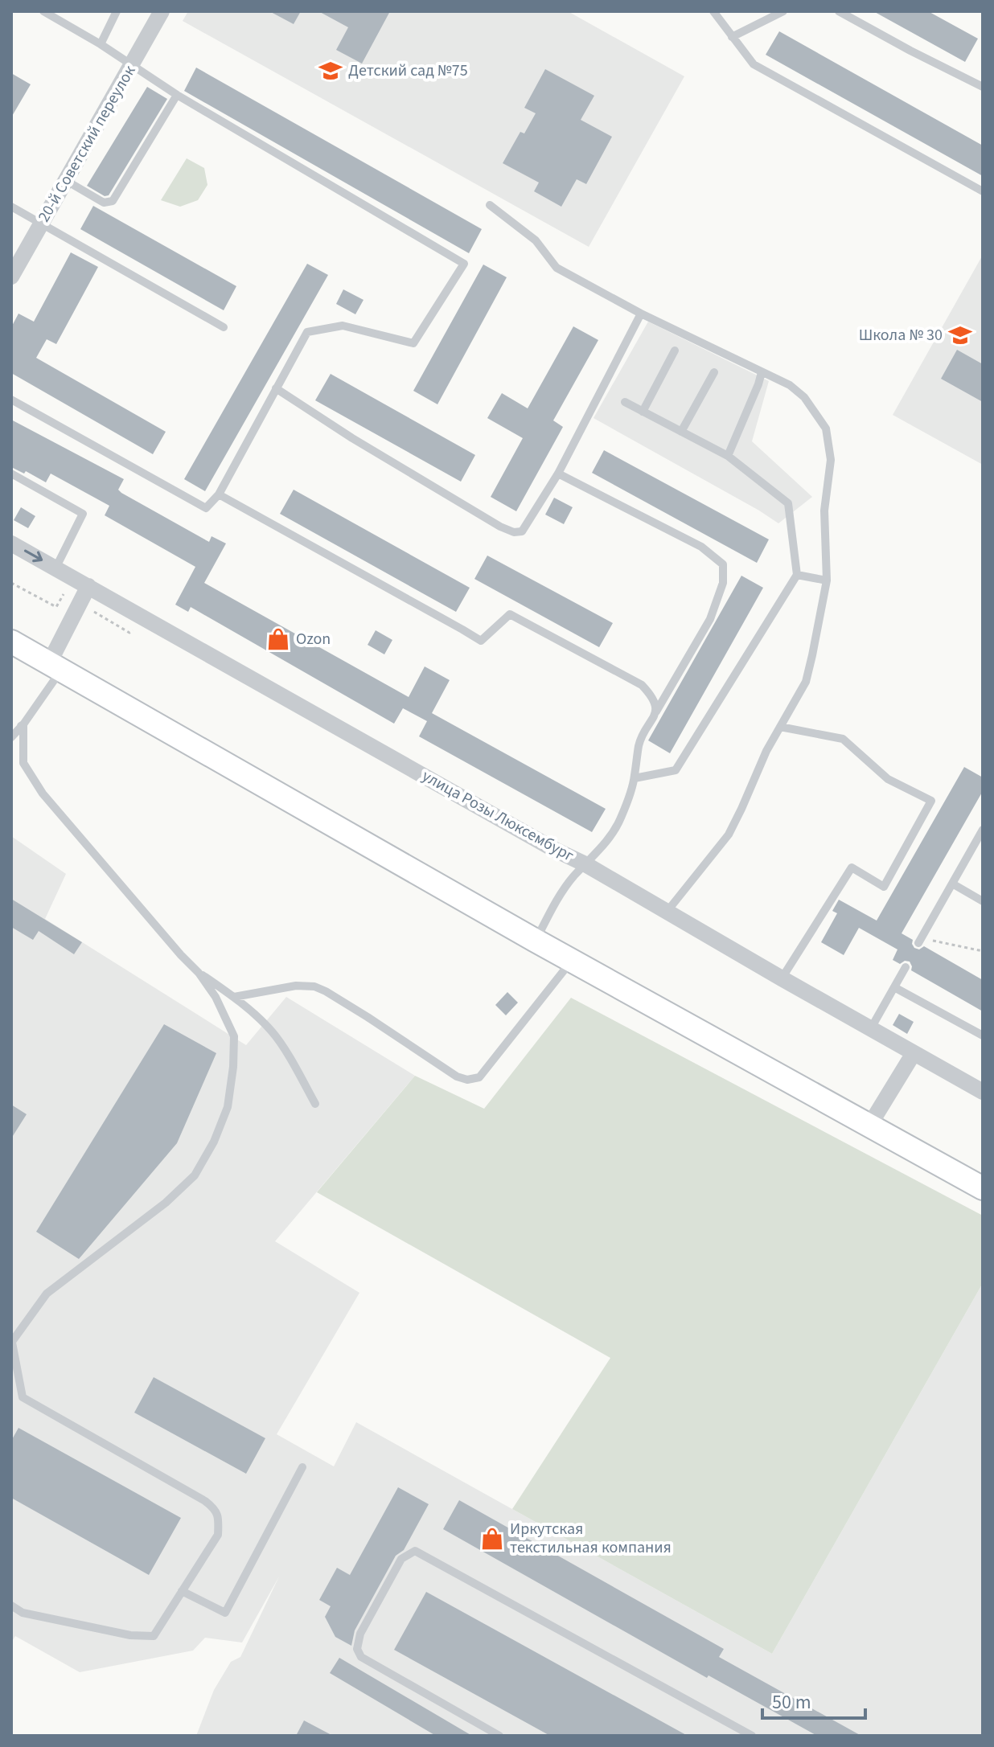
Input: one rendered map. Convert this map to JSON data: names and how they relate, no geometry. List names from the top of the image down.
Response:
{
  "streets": {
    "street": ["20-й Советский переулок", "улица Розы Люксембург"]
  },
  "places": {
    "school or university": ["Детский сад №75", "Школа № 30"],
    "shop": ["Ozon", "Иркутская текстильная компания"]
  },
  "scale_bar": "50 m"
}
